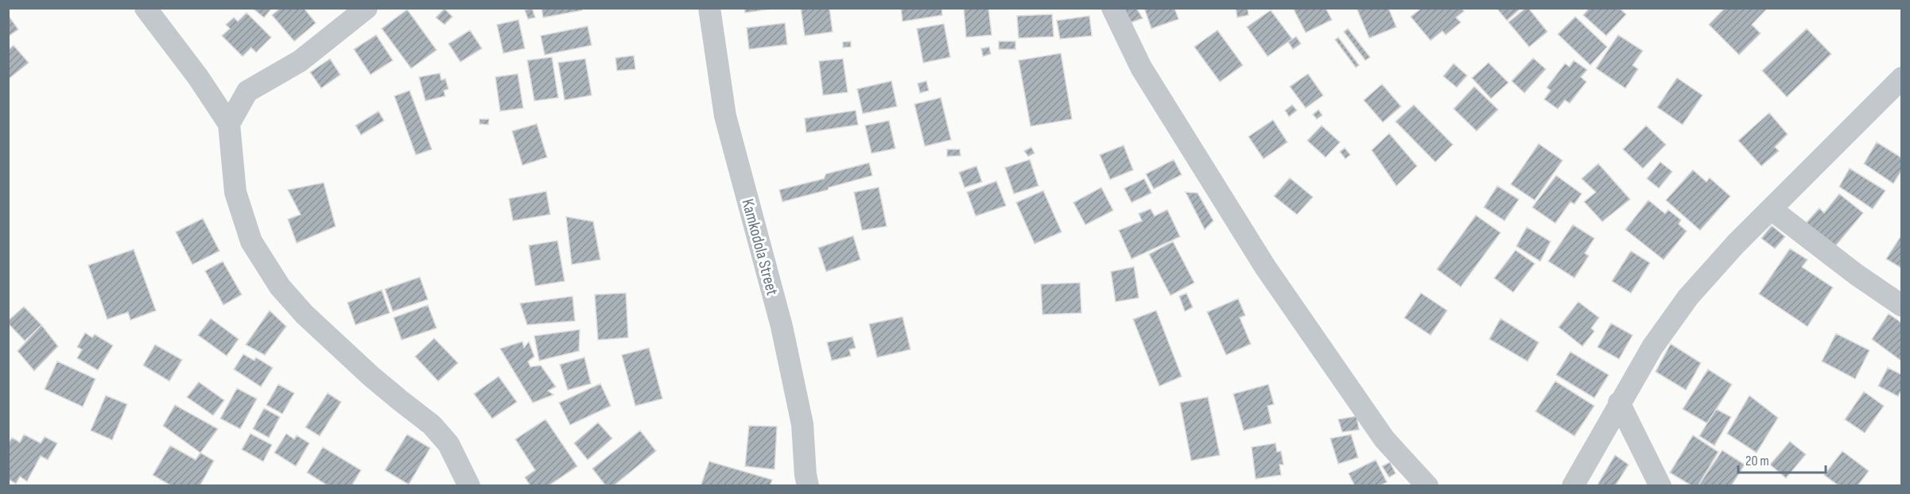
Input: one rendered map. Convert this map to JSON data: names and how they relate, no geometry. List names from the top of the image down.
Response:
{
  "streets": {
    "street": ["Kamkodola Street"]
  },
  "scale_bar": "20 m"
}
